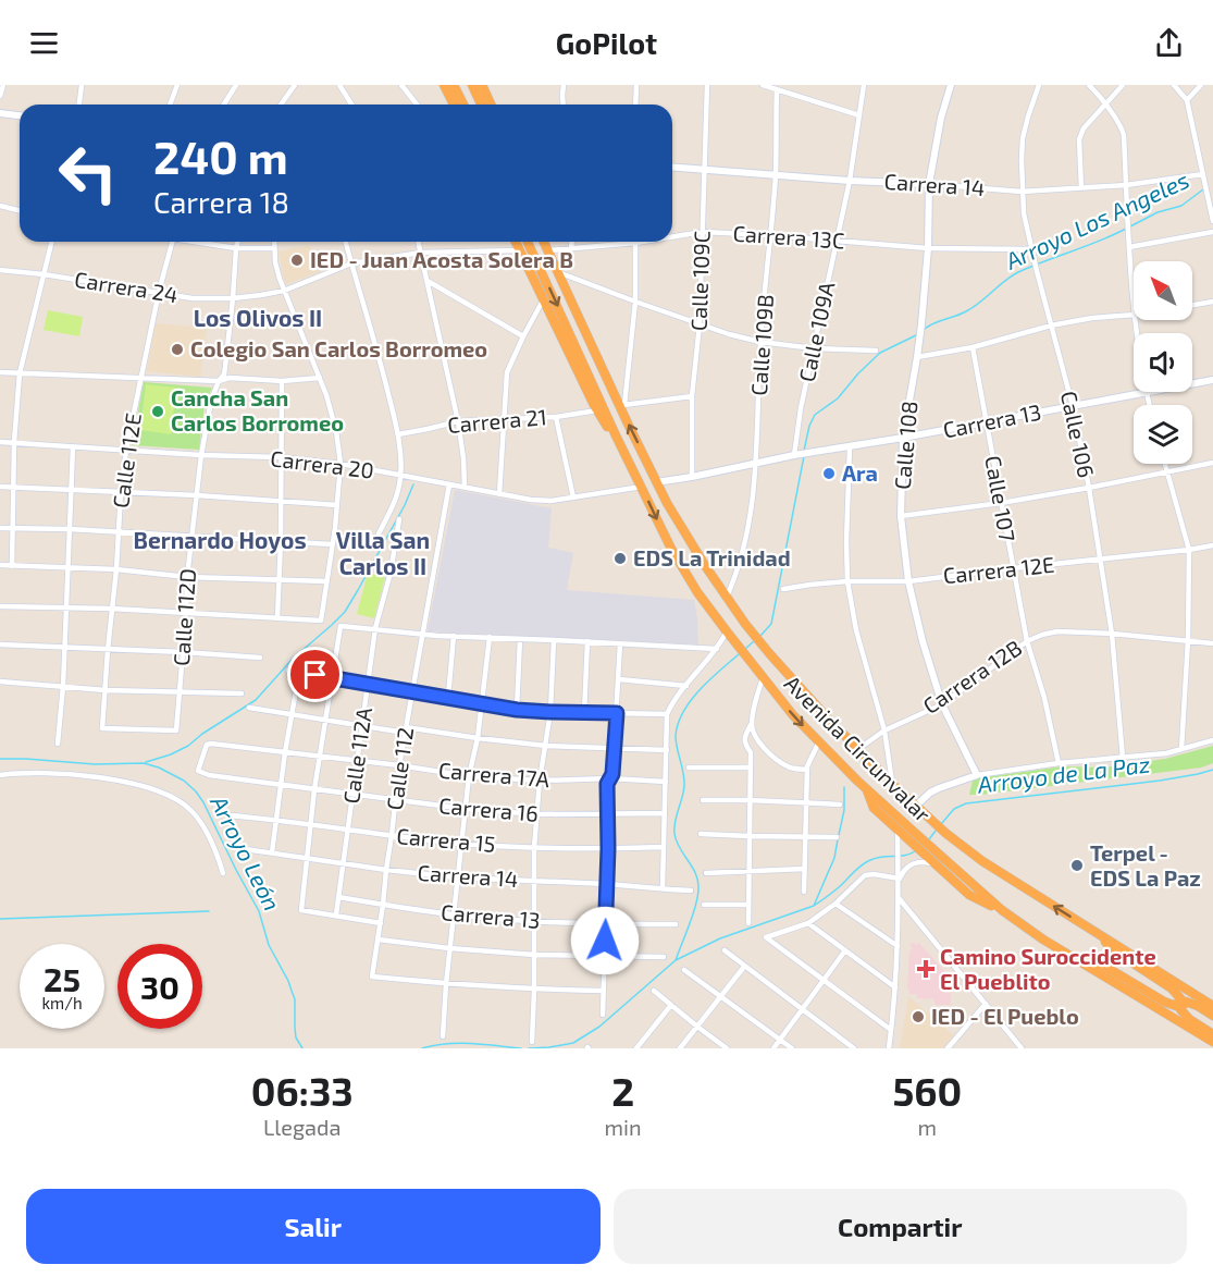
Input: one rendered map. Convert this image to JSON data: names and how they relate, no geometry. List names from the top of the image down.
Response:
{
  "streets": {
    "highway": ["Avenida Circunvalar"],
    "street": [
      "Carrera 14",
      "Carrera 13C",
      "Calle 109C",
      "Carrera 24",
      "Calle 109A",
      "Calle 109B",
      "Carrera 21",
      "Carrera 13",
      "Calle 106",
      "Calle 108",
      "Calle 112E",
      "Carrera 20",
      "Calle 107",
      "Carrera 12E",
      "Calle 112D",
      "Carrera 12B",
      "Calle 112A",
      "Calle 112",
      "Carrera 17A",
      "Carrera 16",
      "Carrera 15"
    ]
  },
  "crossings": [
    ["Carrera 14", "Calle 109C"],
    ["Carrera 14", "Calle 109A"],
    ["Carrera 14", "Calle 109B"],
    ["Carrera 14", "Calle 106"],
    ["Carrera 14", "Calle 108"],
    ["Carrera 14", "Calle 112A"],
    ["Carrera 14", "Calle 112"],
    ["Carrera 13C", "Calle 109C"],
    ["Carrera 13C", "Calle 109A"],
    ["Carrera 13C", "Calle 109B"],
    ["Carrera 13C", "Calle 106"],
    ["Carrera 13C", "Calle 108"],
    ["Carrera 13C", "Avenida Circunvalar"],
    ["Calle 109C", "Carrera 13"],
    ["Carrera 24", "Calle 112E"],
    ["Carrera 24", "Calle 112D"],
    ["Calle 109A", "Carrera 13"],
    ["Calle 109B", "Carrera 13"],
    ["Calle 109B", "Avenida Circunvalar"],
    ["Carrera 13", "Calle 106"],
    ["Carrera 13", "Calle 108"],
    ["Carrera 13", "Calle 107"],
    ["Carrera 13", "Avenida Circunvalar"],
    ["Carrera 13", "Calle 112A"],
    ["Carrera 13", "Calle 112"],
    ["Calle 106", "Carrera 12E"],
    ["Calle 106", "Carrera 12B"],
    ["Calle 108", "Carrera 12E"],
    ["Calle 108", "Carrera 12B"],
    ["Calle 112E", "Carrera 20"],
    ["Calle 112E", "Calle 112D"],
    ["Carrera 20", "Calle 112D"],
    ["Carrera 20", "Avenida Circunvalar"],
    ["Carrera 20", "Calle 112"],
    ["Calle 107", "Carrera 12E"],
    ["Calle 107", "Carrera 12B"],
    ["Carrera 12B", "Avenida Circunvalar"],
    ["Calle 112A", "Carrera 17A"],
    ["Calle 112A", "Carrera 16"],
    ["Calle 112A", "Carrera 15"],
    ["Calle 112", "Carrera 17A"],
    ["Calle 112", "Carrera 16"],
    ["Calle 112", "Carrera 15"],
    ["Carrera 17A", "Carrera 16"]
  ],
  "districts": ["Los Olivos II", "Bernardo Hoyos", "Villa San Carlos II"],
  "water": ["Arroyo Los Angeles", "Arroyo de La Paz", "Arroyo León"],
  "places": {
    "other": [
      "IED - Juan Acosta Solera B",
      "Colegio San Carlos Borromeo",
      "Cancha San Carlos Borromeo",
      "Ara",
      "EDS La Trinidad",
      "Terpel - EDS La Paz",
      "IED - El Pueblo"
    ],
    "health": ["Camino Suroccidente El Pueblito"]
  },
  "north": "top left",
  "page": {
    "header": "GoPilot",
    "turn": ["240 m", "Carrera 18"],
    "speed": "25 km/h",
    "limit": "30",
    "eta": [
      "06:33",
      "Llegada",
      "2",
      "min",
      "560",
      "m"
    ],
    "buttons": ["Salir", "Compartir"]
  }
}
